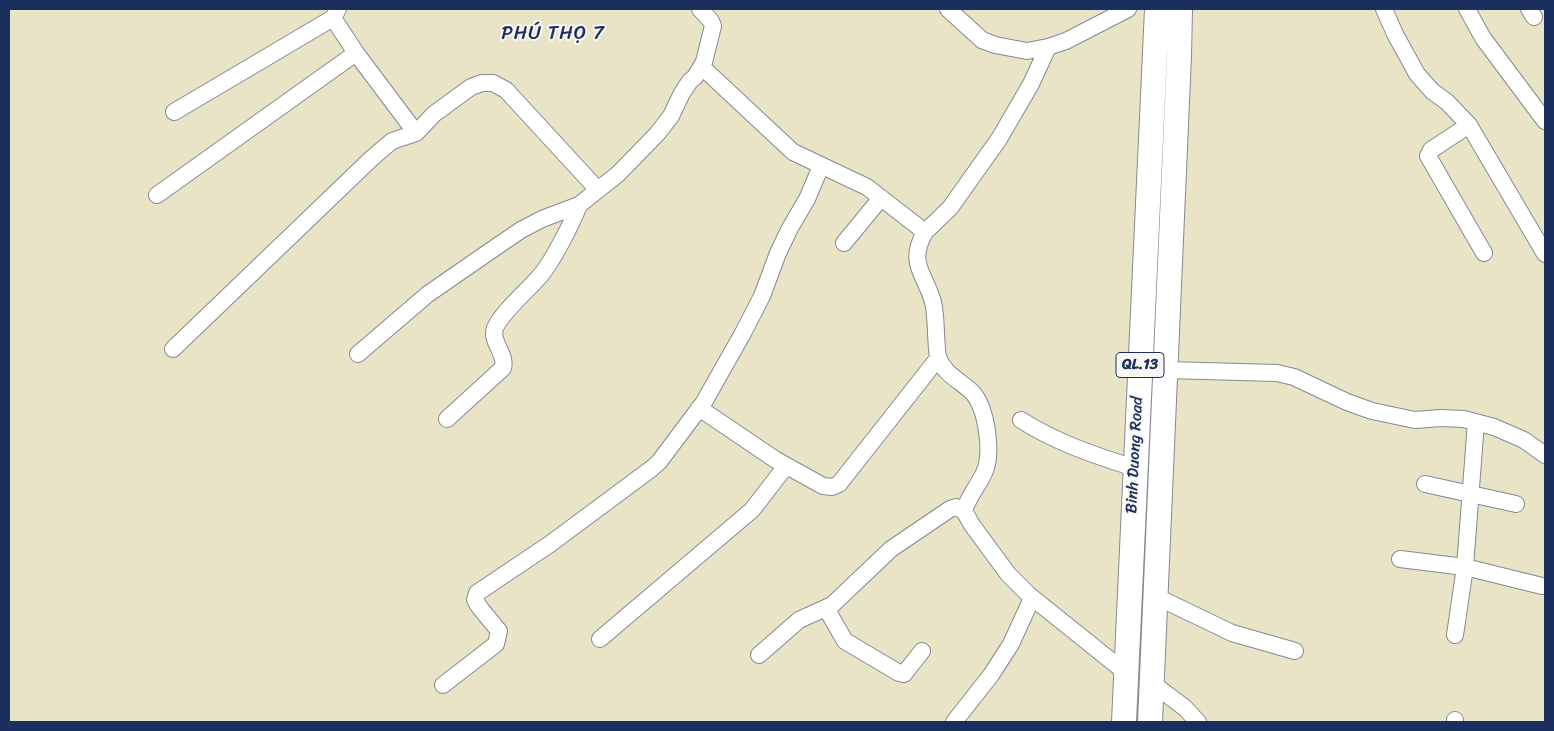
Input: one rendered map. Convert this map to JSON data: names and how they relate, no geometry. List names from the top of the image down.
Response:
{
  "streets": {
    "highway": ["QL.13", "Binh Duong Road"]
  },
  "districts": ["PHÚ THỌ 7"]
}
